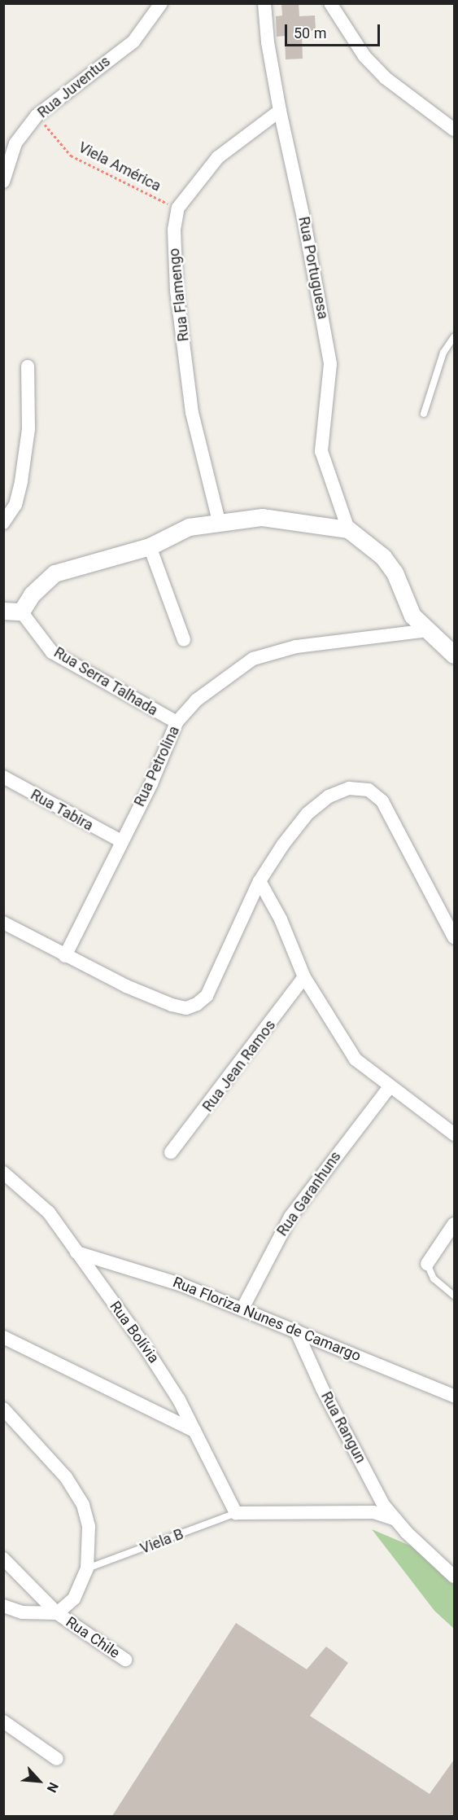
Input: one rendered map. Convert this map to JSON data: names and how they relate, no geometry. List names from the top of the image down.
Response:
{
  "streets": {
    "street": [
      "Rua Juventus",
      "Rua Portuguesa",
      "Rua Flamengo",
      "Rua Serra Talhada",
      "Rua Petrolina",
      "Rua Tabira",
      "Rua Jean Ramos",
      "Rua Garanhuns",
      "Rua Floriza Nunes de Camargo",
      "Rua Bolívia",
      "Rua Rangun",
      "Rua Chile"
    ],
    "lane": ["Viela B"],
    "path": ["Viela América"]
  },
  "crossings": [
    ["Rua Juventus", "Viela América"],
    ["Viela América", "Rua Flamengo"],
    ["Rua Serra Talhada", "Rua Petrolina"],
    ["Rua Petrolina", "Rua Tabira"],
    ["Rua Garanhuns", "Rua Floriza Nunes de Camargo"],
    ["Rua Floriza Nunes de Camargo", "Rua Bolívia"],
    ["Rua Floriza Nunes de Camargo", "Rua Rangun"],
    ["Rua Bolívia", "Viela B"]
  ],
  "scale_bar": "50 m",
  "north": "bottom right"
}
